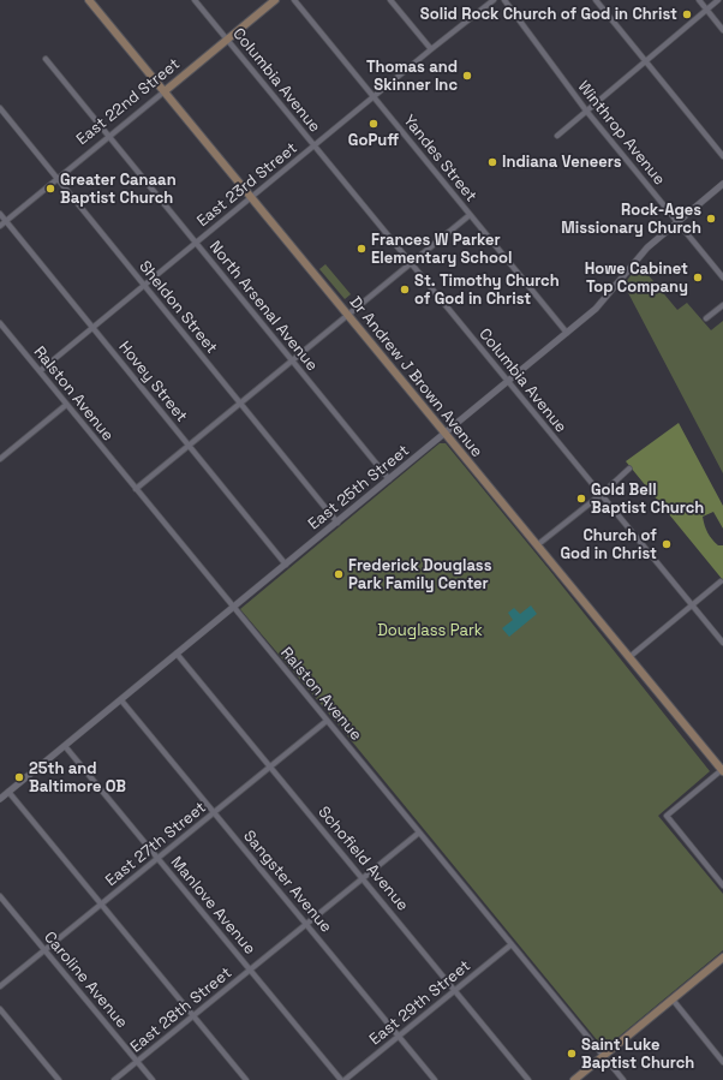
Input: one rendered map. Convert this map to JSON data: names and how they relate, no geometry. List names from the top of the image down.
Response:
{
  "streets": {
    "main road": ["East 22nd Street", "Dr Andrew J Brown Avenue"],
    "street": [
      "Columbia Avenue",
      "Winthrop Avenue",
      "Yandes Street",
      "East 23rd Street",
      "North Arsenal Avenue",
      "Sheldon Street",
      "Hovey Street",
      "Ralston Avenue",
      "East 25th Street",
      "East 27th Street",
      "Schofield Avenue",
      "Sangster Avenue",
      "Manlove Avenue",
      "Caroline Avenue",
      "East 29th Street",
      "East 28th Street"
    ]
  },
  "crossings": [
    ["Columbia Avenue", "East 22nd Street"],
    ["Columbia Avenue", "East 23rd Street"],
    ["Columbia Avenue", "East 25th Street"],
    ["East 22nd Street", "North Arsenal Avenue"],
    ["East 22nd Street", "Sheldon Street"],
    ["East 22nd Street", "Dr Andrew J Brown Avenue"],
    ["East 22nd Street", "Hovey Street"],
    ["Winthrop Avenue", "East 25th Street"],
    ["Yandes Street", "East 23rd Street"],
    ["Yandes Street", "East 25th Street"],
    ["East 23rd Street", "North Arsenal Avenue"],
    ["East 23rd Street", "Sheldon Street"],
    ["East 23rd Street", "Dr Andrew J Brown Avenue"],
    ["East 23rd Street", "Hovey Street"],
    ["East 23rd Street", "Ralston Avenue"],
    ["North Arsenal Avenue", "East 25th Street"],
    ["Sheldon Street", "East 25th Street"],
    ["Dr Andrew J Brown Avenue", "East 25th Street"],
    ["Hovey Street", "East 25th Street"],
    ["Ralston Avenue", "East 25th Street"],
    ["Ralston Avenue", "East 27th Street"],
    ["Ralston Avenue", "East 29th Street"],
    ["Ralston Avenue", "East 28th Street"],
    ["East 25th Street", "Schofield Avenue"],
    ["East 25th Street", "Sangster Avenue"],
    ["East 25th Street", "Manlove Avenue"],
    ["East 27th Street", "Schofield Avenue"],
    ["East 27th Street", "Sangster Avenue"],
    ["East 27th Street", "Manlove Avenue"],
    ["East 27th Street", "Caroline Avenue"],
    ["Schofield Avenue", "East 29th Street"],
    ["Schofield Avenue", "East 28th Street"],
    ["Sangster Avenue", "East 29th Street"],
    ["Sangster Avenue", "East 28th Street"],
    ["Manlove Avenue", "East 29th Street"],
    ["Manlove Avenue", "East 28th Street"],
    ["Caroline Avenue", "East 28th Street"]
  ],
  "parks": ["Douglass Park"],
  "places": [
    "Solid Rock Church of God in Christ",
    "Thomas and Skinner Inc",
    "GoPuff",
    "Indiana Veneers",
    "Greater Canaan Baptist Church",
    "Rock-Ages Missionary Church",
    "Frances W Parker Elementary School",
    "Howe Cabinet Top Company",
    "St. Timothy Church of God in Christ",
    "Gold Bell Baptist Church",
    "Church of God in Christ",
    "Frederick Douglass Park Family Center",
    "25th and Baltimore OB",
    "Saint Luke Baptist Church"
  ]
}
